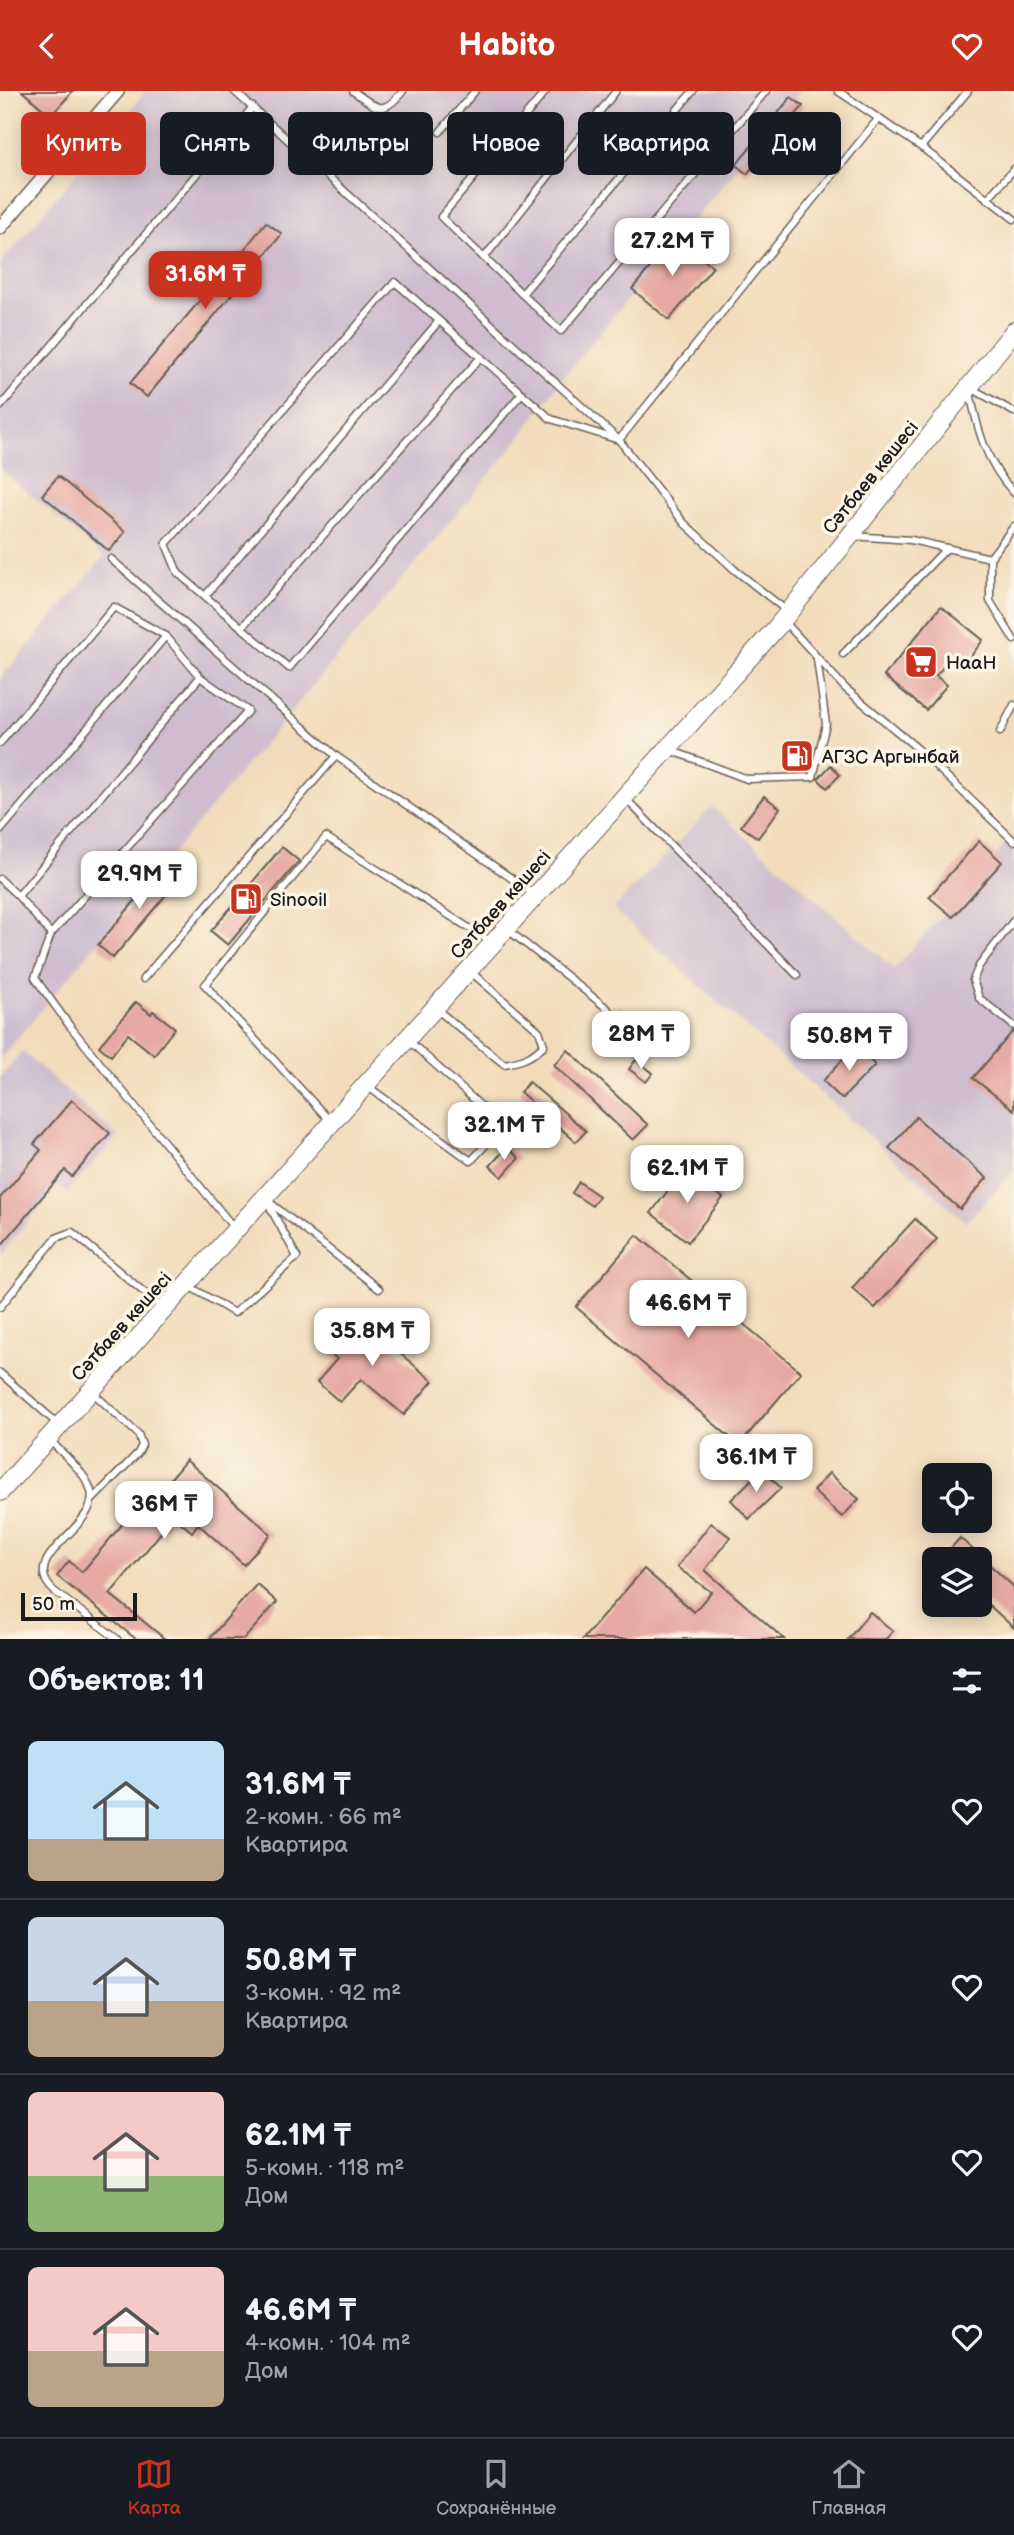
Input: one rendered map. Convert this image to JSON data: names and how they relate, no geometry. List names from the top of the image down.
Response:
{
  "streets": {
    "main road": ["Сәтбаев көшесі"]
  },
  "places": {
    "supermarket": ["НааН"],
    "fuel station": ["АГЗС Аргынбай", "Sinooil"]
  },
  "scale_bar": "50 m",
  "page": {
    "header": "Habito",
    "chip": [
      "Купить",
      "Снять",
      "Фильтры",
      "Новое",
      "Квартира",
      "Дом"
    ],
    "price": [
      "27.2M ₸",
      "31.6M ₸",
      "29.9M ₸",
      "28M ₸",
      "50.8M ₸",
      "32.1M ₸",
      "62.1M ₸",
      "46.6M ₸",
      "35.8M ₸",
      "36.1M ₸",
      "36M ₸"
    ],
    "scale": "50 m",
    "heading": "Объектов: 11",
    "list": [
      {
        "name": "31.6M ₸",
        "note": "2-комн. · 66 m² · Квартира"
      },
      {
        "name": "50.8M ₸",
        "note": "3-комн. · 92 m² · Квартира"
      },
      {
        "name": "62.1M ₸",
        "note": "5-комн. · 118 m² · Дом"
      },
      {
        "name": "46.6M ₸",
        "note": "4-комн. · 104 m² · Дом"
      }
    ],
    "tabs": ["Карта", "Сохранённые", "Главная"]
  }
}
